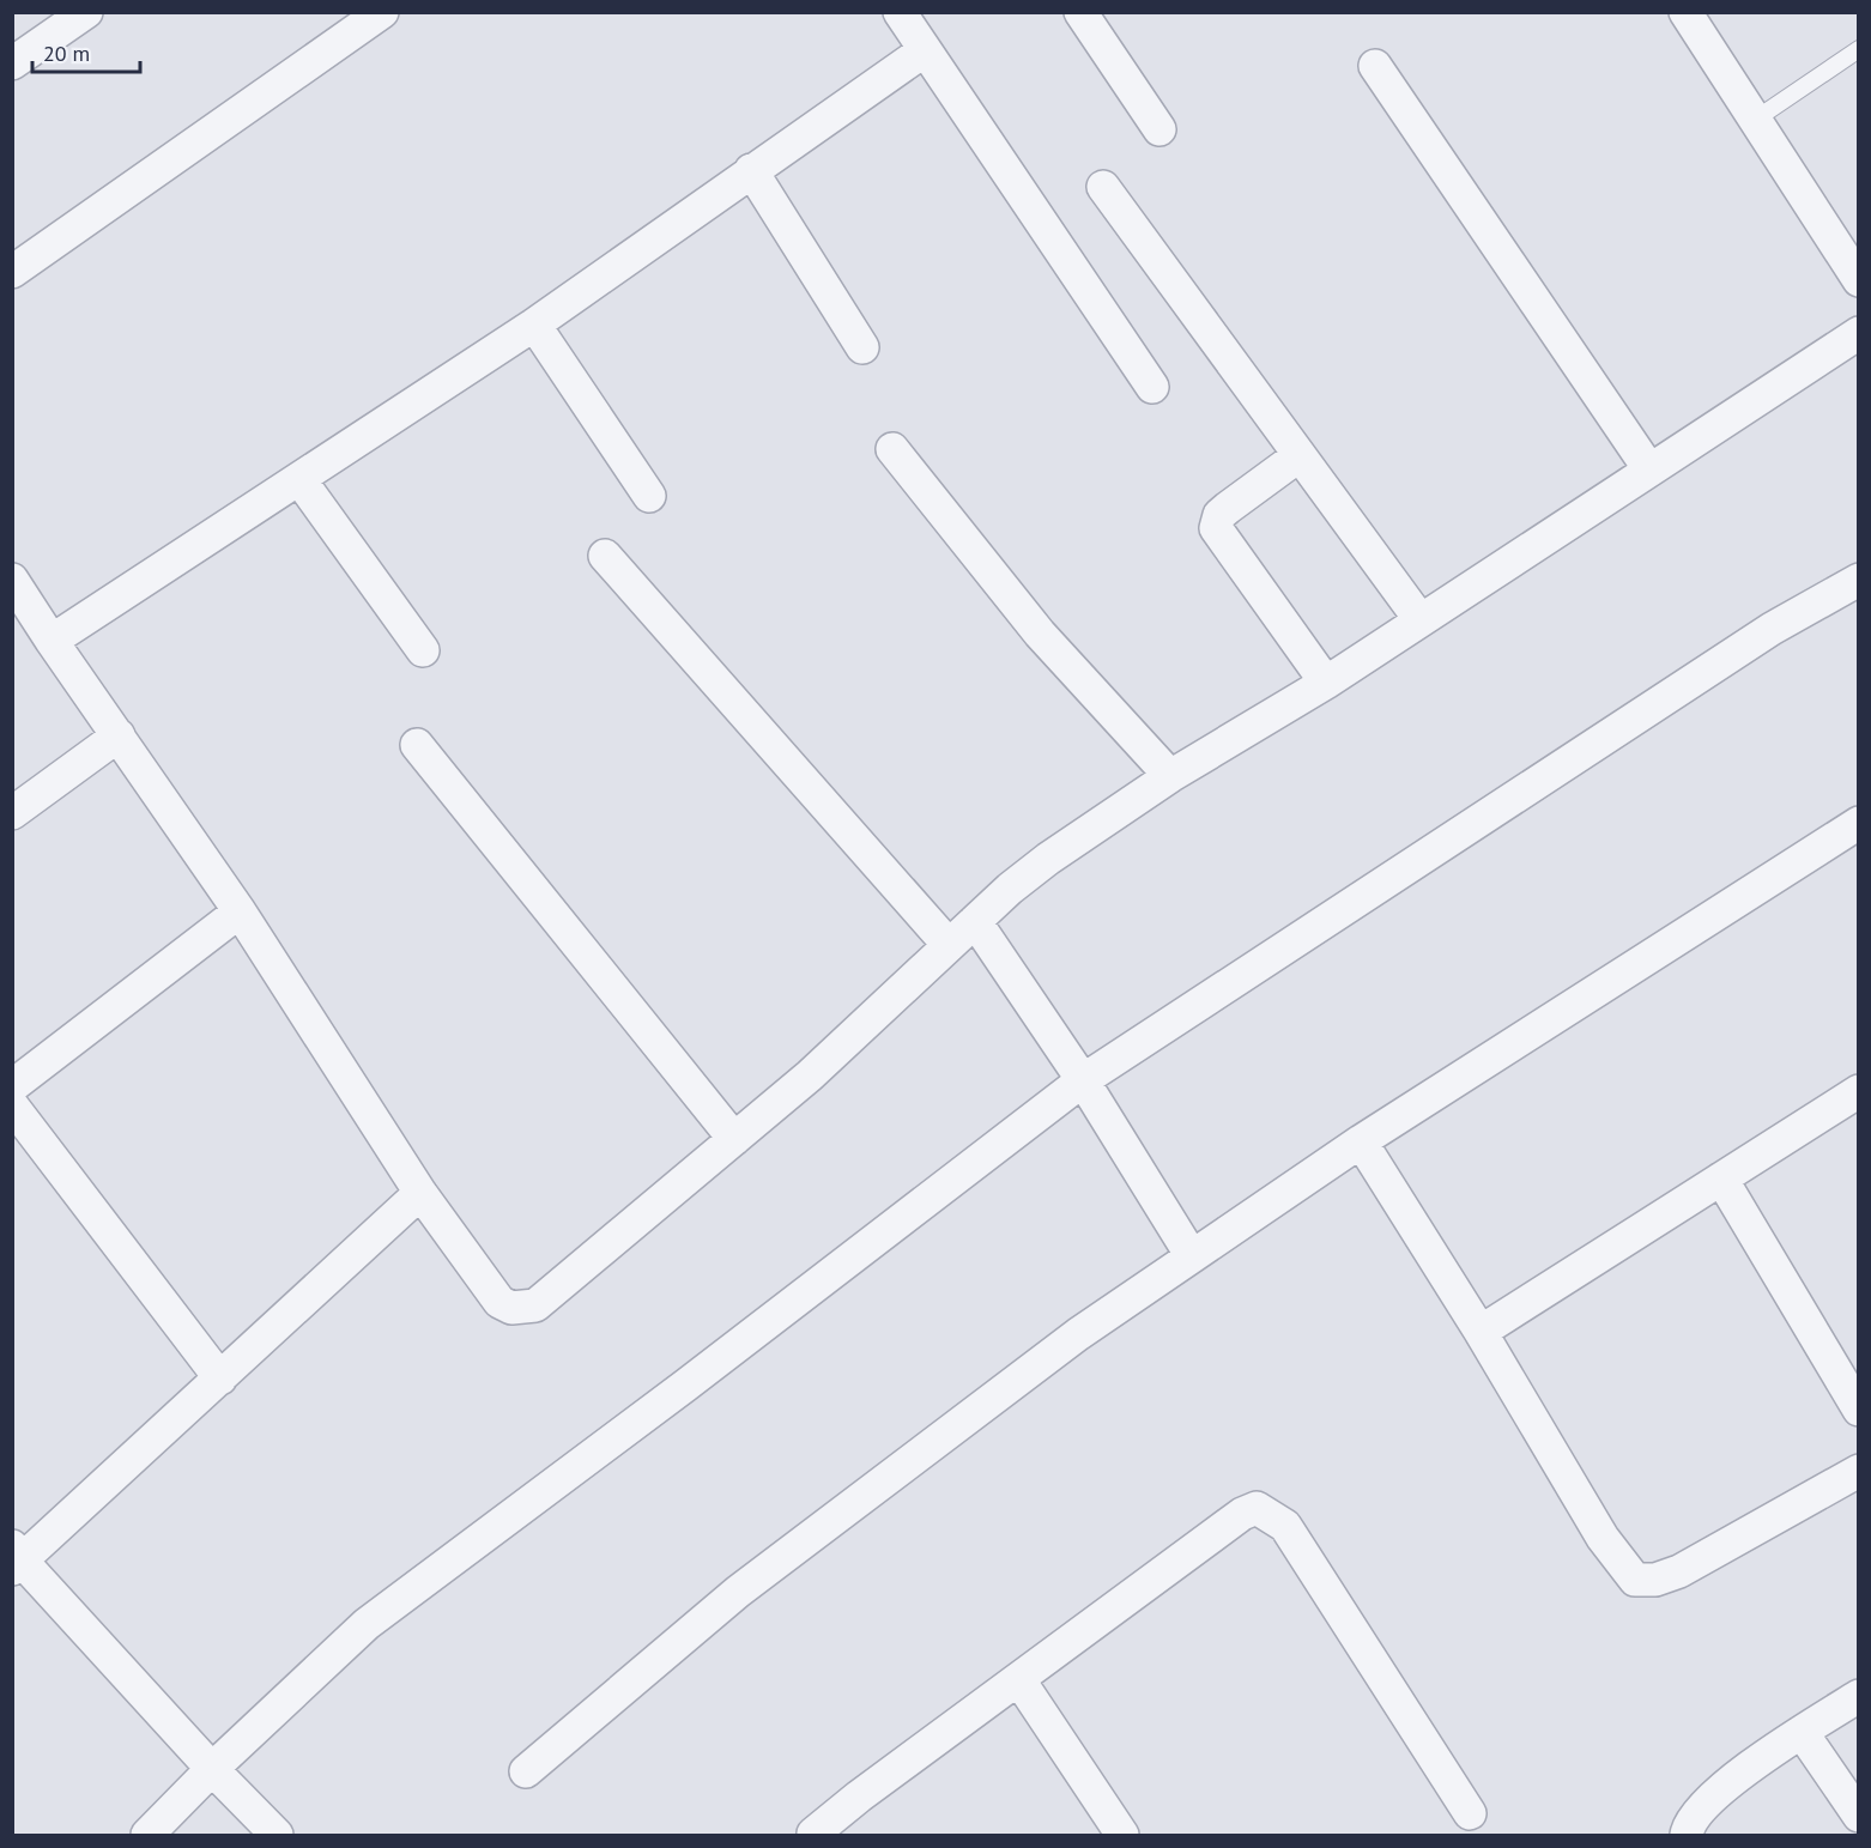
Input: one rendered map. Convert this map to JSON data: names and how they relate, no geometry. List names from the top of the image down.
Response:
{
  "scale_bar": "20 m"
}
